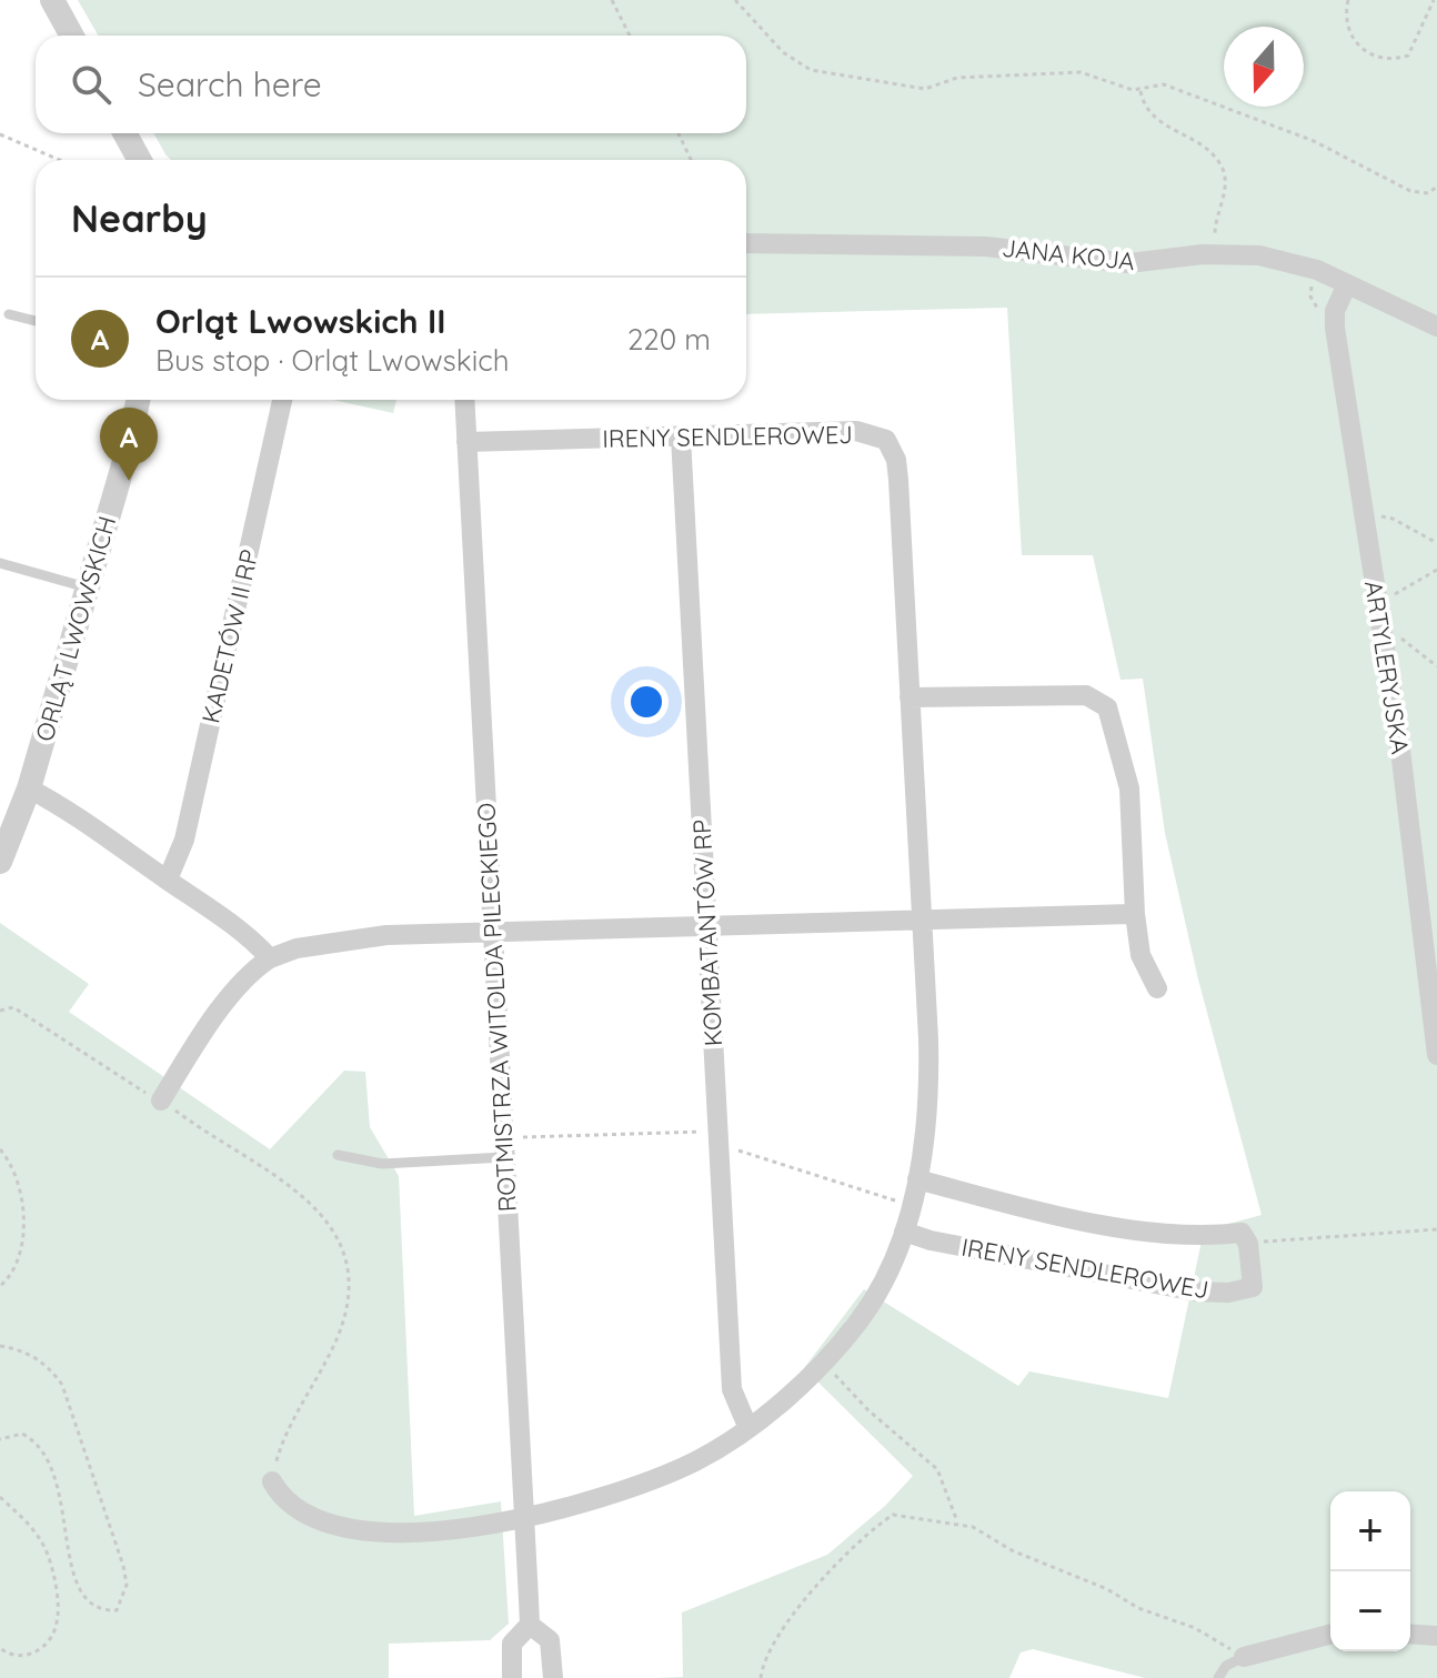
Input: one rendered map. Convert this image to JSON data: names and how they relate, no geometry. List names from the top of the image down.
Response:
{
  "streets": {
    "street": [
      "JANA KOJA",
      "IRENY SENDLEROWEJ",
      "ORLĄT LWOWSKICH",
      "KADETÓW II RP",
      "ARTYLERYJSKA",
      "KOMBATANTÓW RP",
      "ROTMISTRZA WITOLDA PILECKIEGO"
    ]
  },
  "crossings": [
    ["JANA KOJA", "ARTYLERYJSKA"],
    ["IRENY SENDLEROWEJ", "KOMBATANTÓW RP"],
    ["IRENY SENDLEROWEJ", "ROTMISTRZA WITOLDA PILECKIEGO"]
  ],
  "north": "bottom",
  "page": {
    "search": "Search here",
    "heading": "Nearby",
    "list": [
      {
        "mark": "A",
        "name": "Orląt Lwowskich II",
        "note": "Bus stop · Orląt Lwowskich",
        "value": "220 m"
      }
    ],
    "pins": "A",
    "map_buttons": ["+", "−"]
  }
}
